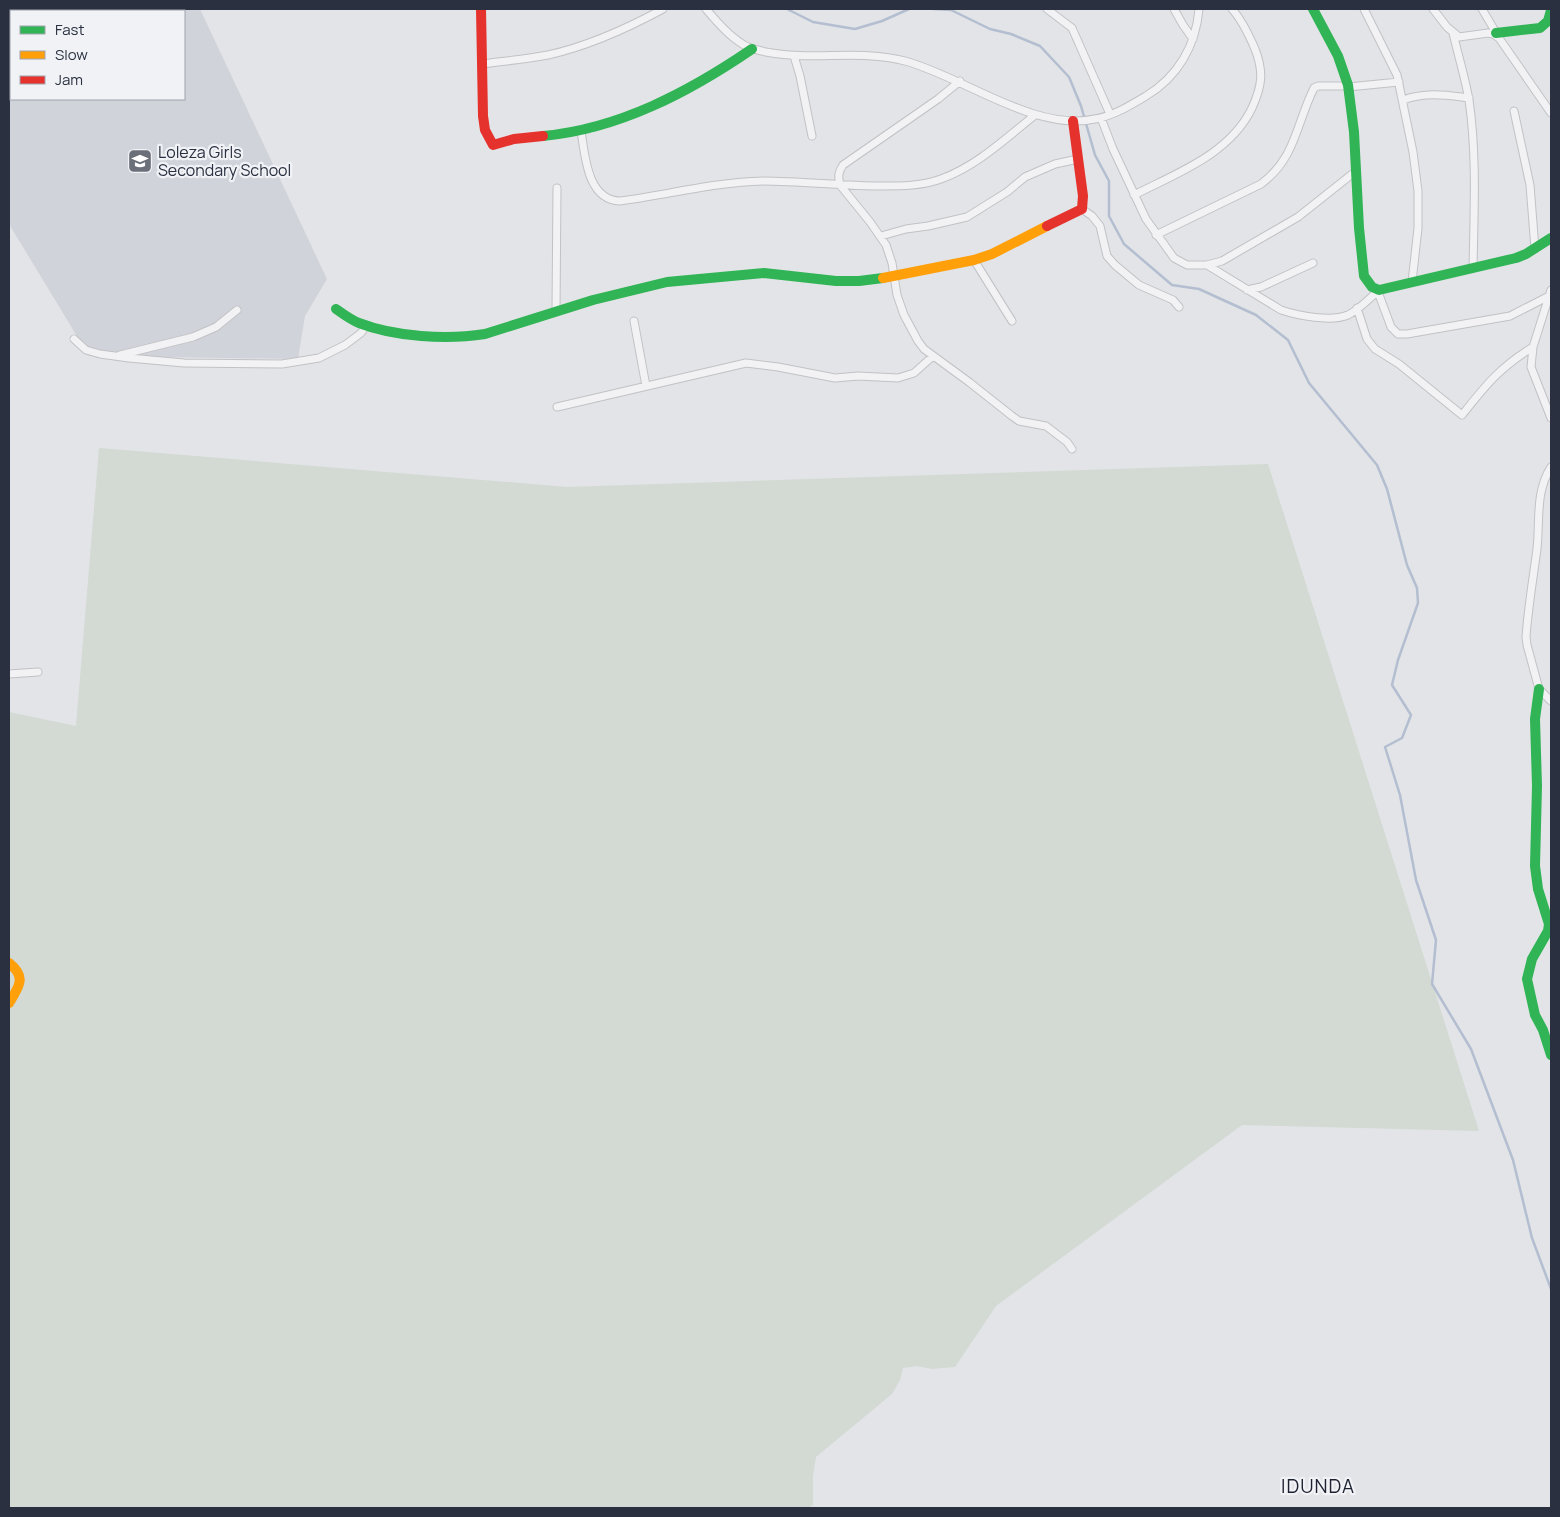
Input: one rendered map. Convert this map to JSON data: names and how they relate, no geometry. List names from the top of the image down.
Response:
{
  "districts": ["IDUNDA"],
  "places": {
    "school or university": ["Loleza Girls Secondary School"]
  },
  "legend": ["Fast", "Slow", "Jam"]
}
